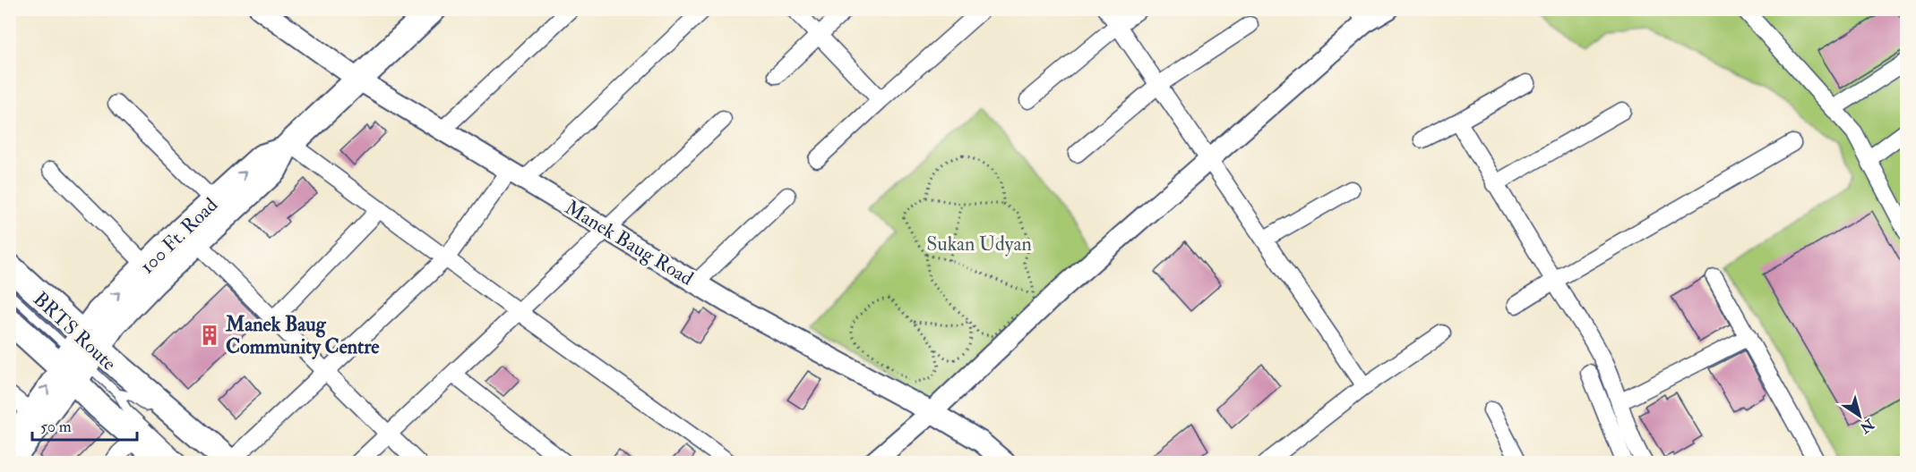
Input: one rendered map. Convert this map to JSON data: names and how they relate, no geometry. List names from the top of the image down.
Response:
{
  "streets": {
    "main road": ["100 Ft. Road"],
    "street": ["Manek Baug Road"],
    "lane": ["BRTS Route"]
  },
  "crossings": [
    ["100 Ft. Road", "Manek Baug Road"],
    ["100 Ft. Road", "BRTS Route"]
  ],
  "parks": ["Sukan Udyan"],
  "places": {
    "building": ["Manek Baug Community Centre"]
  },
  "scale_bar": "50 m",
  "north": "bottom right"
}
